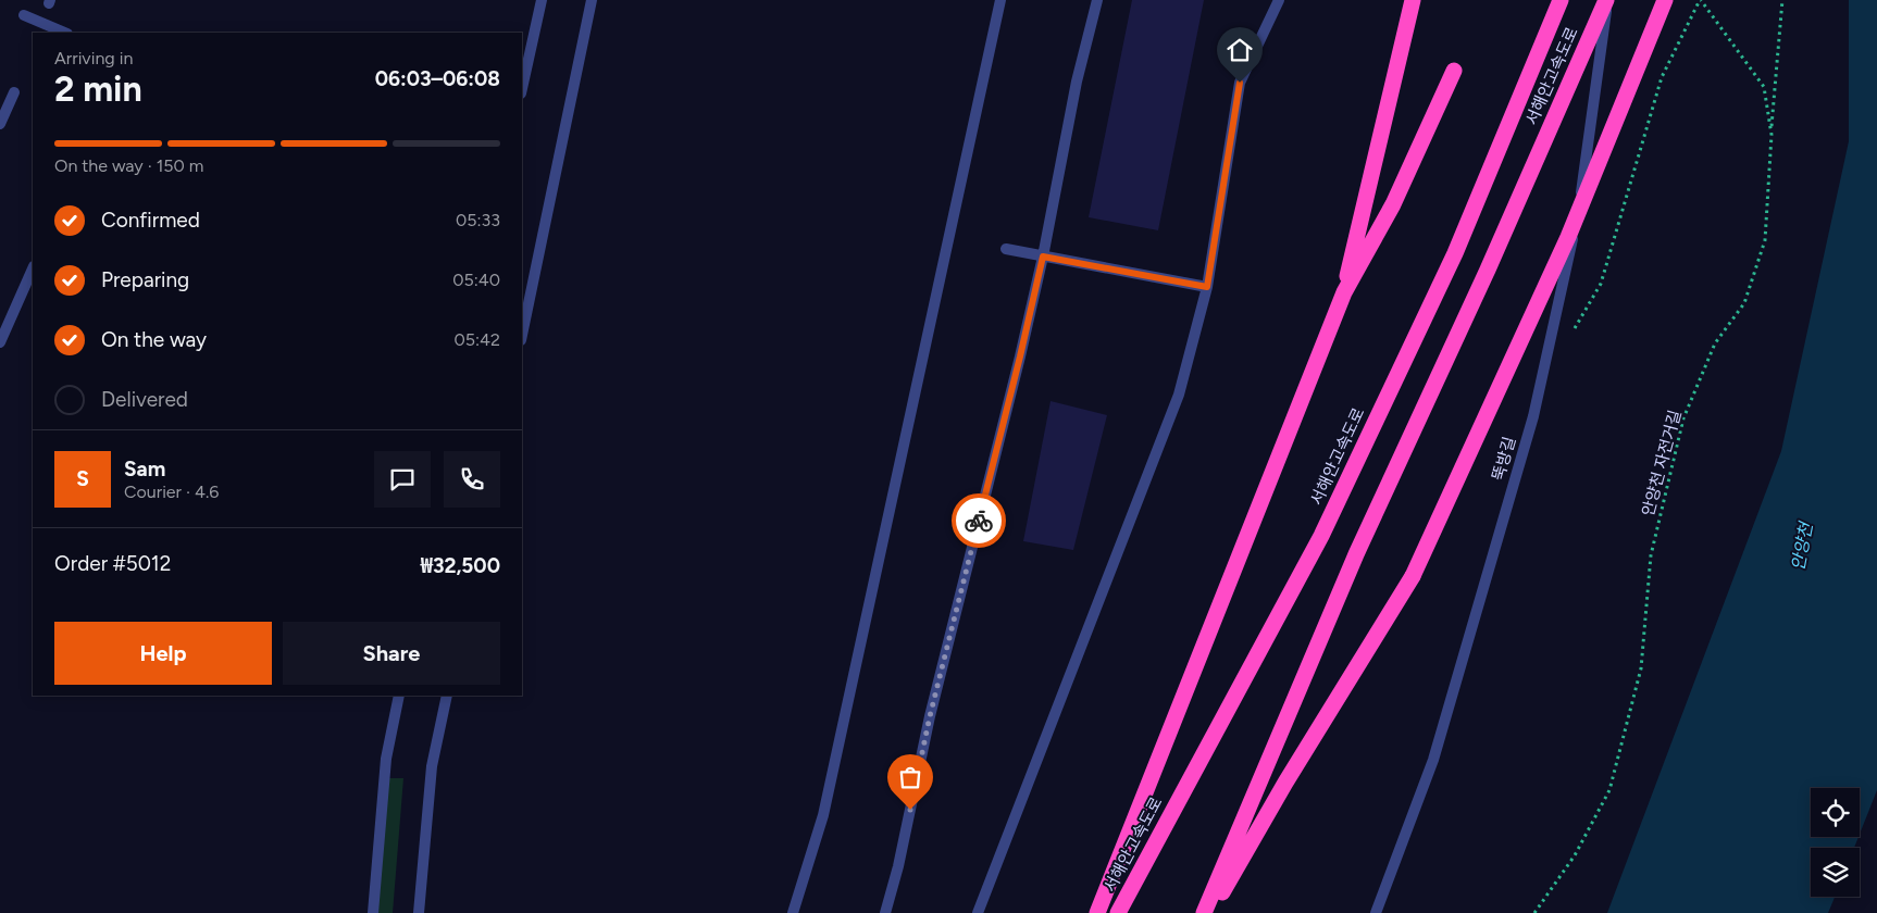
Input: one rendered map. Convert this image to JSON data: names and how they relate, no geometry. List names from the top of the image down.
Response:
{
  "streets": {
    "highway": ["서해안고속도로"],
    "street": ["뚝방길"],
    "path": ["안양천 자전거길"]
  },
  "crossings": [
    ["서해안고속도로", "뚝방길"]
  ],
  "water": ["안양천"],
  "page": {
    "heading": ["2 min", "Arriving in", "06:03–06:08"],
    "panel": [
      "Sam",
      "Courier · 4.6",
      "Order #5012",
      "₩32,500"
    ],
    "bar": "On the way · 150 m",
    "list": [
      ["Confirmed", "05:33"],
      ["Preparing", "05:40"],
      ["On the way", "05:42"],
      "Delivered"
    ],
    "round": "S",
    "buttons": ["Help", "Share"]
  }
}
